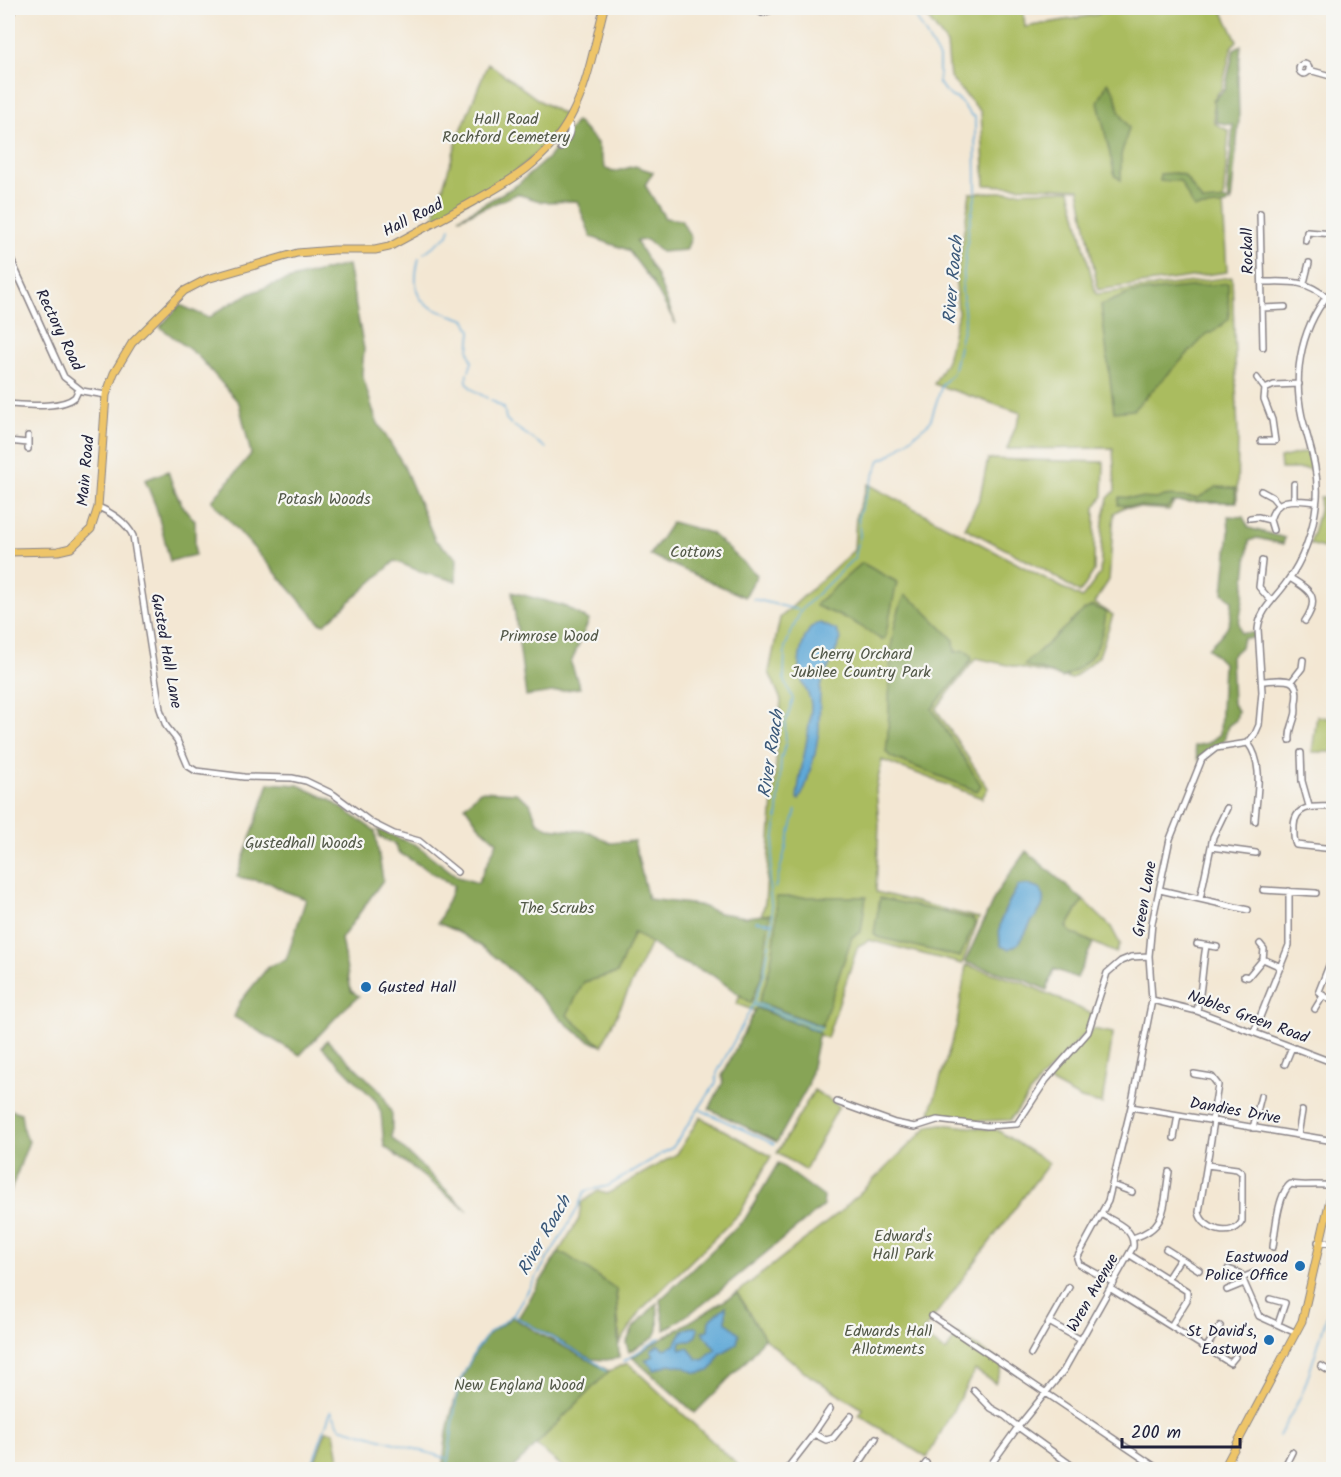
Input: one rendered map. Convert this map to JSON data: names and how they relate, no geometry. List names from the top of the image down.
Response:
{
  "streets": {
    "main road": ["Hall Road", "Main Road"],
    "street": [
      "Rockall",
      "Rectory Road",
      "Gusted Hall Lane",
      "Green Lane",
      "Nobles Green Road",
      "Dandies Drive",
      "Wren Avenue"
    ]
  },
  "crossings": [
    ["Hall Road", "Rectory Road"],
    ["Hall Road", "Main Road"],
    ["Rectory Road", "Main Road"],
    ["Main Road", "Gusted Hall Lane"],
    ["Green Lane", "Nobles Green Road"],
    ["Green Lane", "Dandies Drive"],
    ["Green Lane", "Wren Avenue"]
  ],
  "water": ["River Roach"],
  "parks": [
    "Hall Road Rochford Cemetery",
    "Potash Woods",
    "Cottons",
    "Primrose Wood",
    "Cherry Orchard Jubilee Country Park",
    "Gustedhall Woods",
    "The Scrubs",
    "Edward's Hall Park",
    "Edwards Hall Allotments",
    "New England Wood"
  ],
  "places": ["Gusted Hall", "Eastwood Police Office", "St David's, Eastwod"],
  "scale_bar": "200 m"
}
